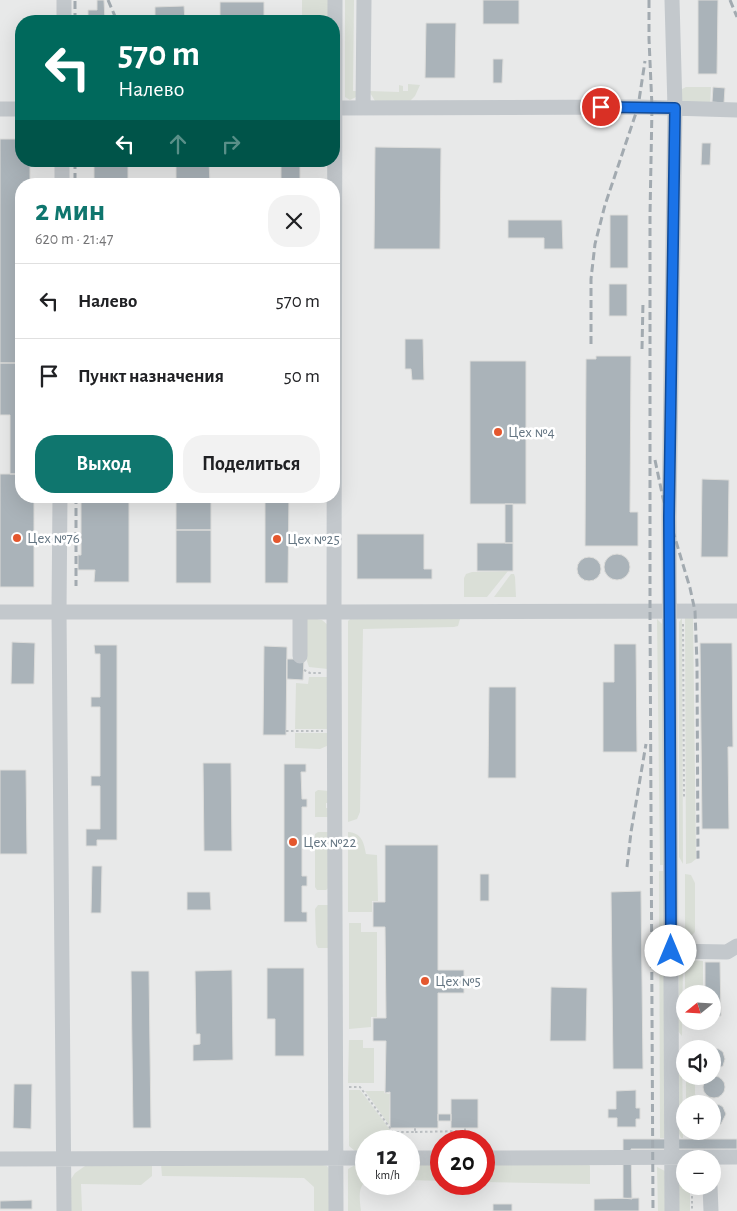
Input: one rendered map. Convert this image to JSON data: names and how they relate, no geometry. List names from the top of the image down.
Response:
{
  "places": [
    "Цех №4",
    "Цех №76",
    "Цех №25",
    "Цех №22",
    "Цех №5"
  ],
  "north": "left",
  "page": {
    "turn": ["570 m", "Налево"],
    "heading": ["2 мин", "620 m · 21:47"],
    "list": [
      {
        "name": "Налево",
        "value": "570 m"
      },
      {
        "name": "Пункт назначения",
        "value": "50 m"
      }
    ],
    "buttons": ["Выход", "Поделиться"],
    "map_buttons": ["+", "−"],
    "speed": "12 km/h",
    "limit": "20"
  }
}
